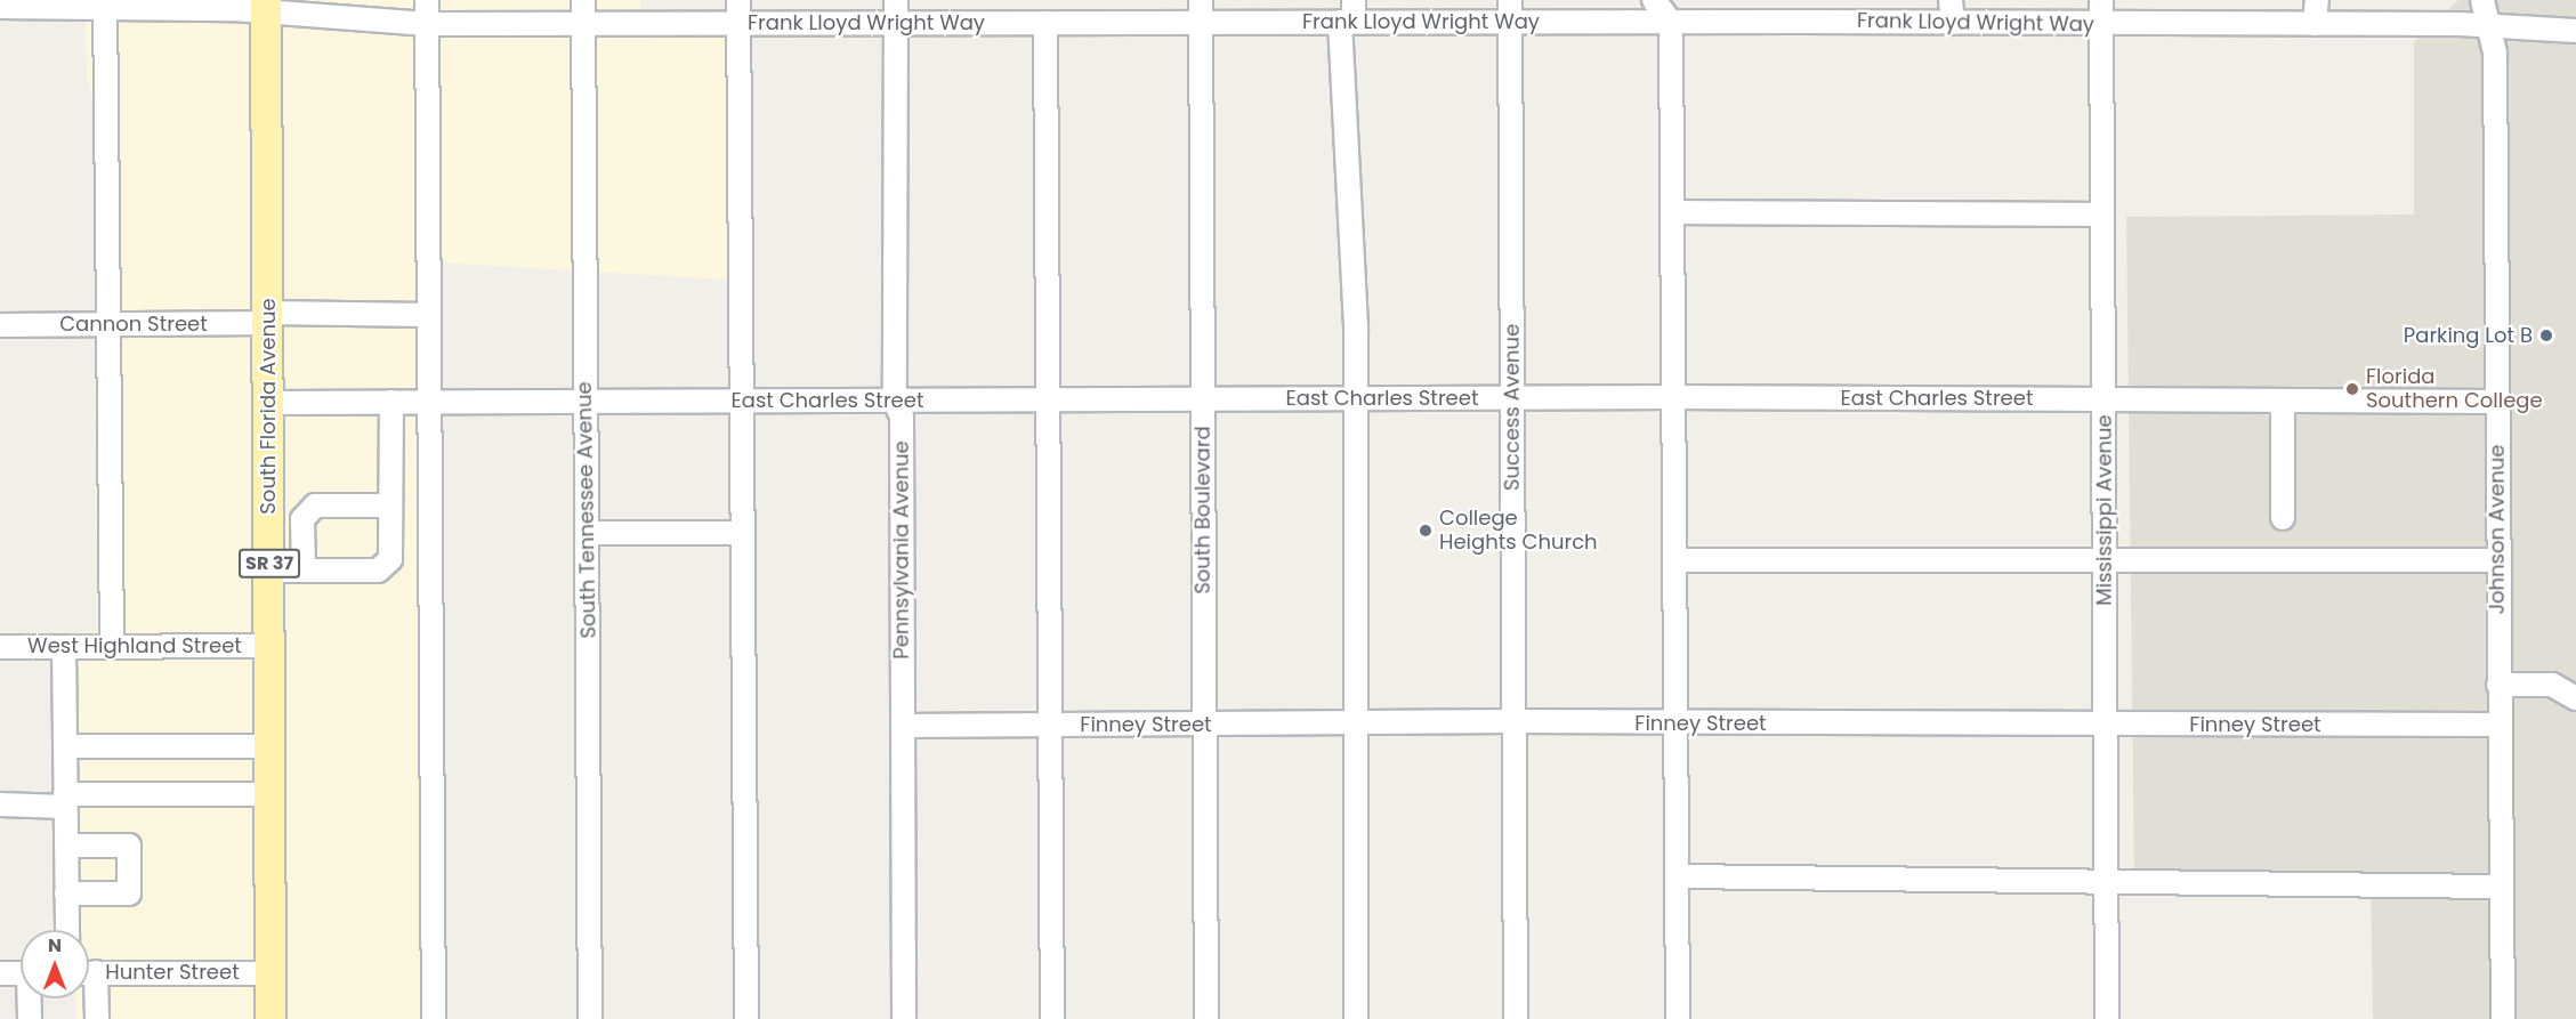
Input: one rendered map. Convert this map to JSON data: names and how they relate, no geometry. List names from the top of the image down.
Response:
{
  "streets": {
    "main road": ["South Florida Avenue", "SR 37"],
    "street": [
      "Frank Lloyd Wright Way",
      "Cannon Street",
      "East Charles Street",
      "Success Avenue",
      "South Tennessee Avenue",
      "South Boulevard",
      "Mississippi Avenue",
      "Johnson Avenue",
      "Pennsylvania Avenue",
      "West Highland Street",
      "Finney Street",
      "Hunter Street"
    ]
  },
  "crossings": [
    ["Frank Lloyd Wright Way", "South Florida Avenue"],
    ["Frank Lloyd Wright Way", "Success Avenue"],
    ["Frank Lloyd Wright Way", "South Tennessee Avenue"],
    ["Frank Lloyd Wright Way", "South Boulevard"],
    ["Frank Lloyd Wright Way", "Mississippi Avenue"],
    ["Frank Lloyd Wright Way", "Johnson Avenue"],
    ["Frank Lloyd Wright Way", "Pennsylvania Avenue"],
    ["Cannon Street", "South Florida Avenue"],
    ["East Charles Street", "South Florida Avenue"],
    ["East Charles Street", "Success Avenue"],
    ["East Charles Street", "South Tennessee Avenue"],
    ["East Charles Street", "South Boulevard"],
    ["East Charles Street", "Mississippi Avenue"],
    ["East Charles Street", "Johnson Avenue"],
    ["East Charles Street", "Pennsylvania Avenue"],
    ["South Florida Avenue", "West Highland Street"],
    ["South Florida Avenue", "Hunter Street"],
    ["Success Avenue", "Finney Street"],
    ["South Boulevard", "Finney Street"],
    ["Mississippi Avenue", "Finney Street"],
    ["Johnson Avenue", "Finney Street"],
    ["Pennsylvania Avenue", "Finney Street"]
  ],
  "places": ["Parking Lot B", "Florida Southern College", "College Heights Church"],
  "north": "top"
}
